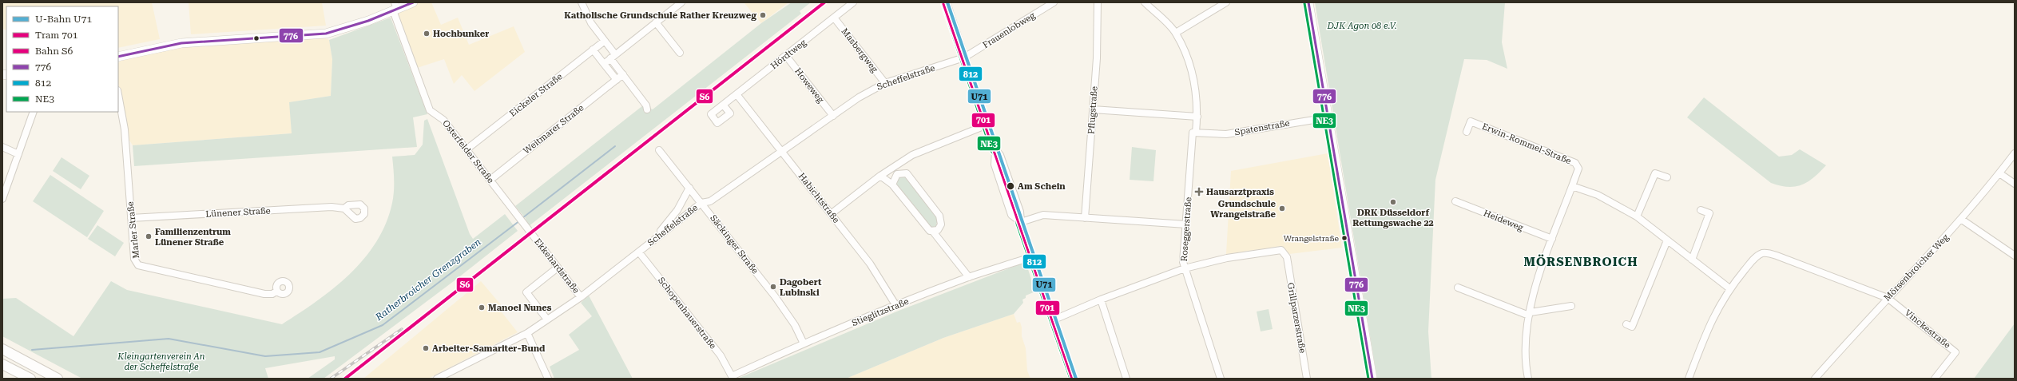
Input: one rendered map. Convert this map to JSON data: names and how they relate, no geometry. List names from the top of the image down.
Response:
{
  "streets": {
    "street": [
      "Frauenlobweg",
      "Masbergweg",
      "Hördtweg",
      "Scheffelstraße",
      "Howeweg",
      "Eickeler Straße",
      "Pflugstraße",
      "Spatenstraße",
      "Weitmarer Straße",
      "Erwin-Rommel-Straße",
      "Osterfelder Straße",
      "Habichtstraße",
      "Lünener Straße",
      "Heideweg",
      "Roseggerstraße",
      "Marler Straße",
      "Säckinger Straße",
      "Ekkehardstraße",
      "Mörsenbroicher Weg",
      "Stieglitzstraße",
      "Schopenhauerstraße",
      "Grillparzerstraße",
      "Vinckestraße"
    ]
  },
  "crossings": [
    ["Frauenlobweg", "Scheffelstraße"],
    ["Masbergweg", "Hördtweg"],
    ["Masbergweg", "Scheffelstraße"],
    ["Hördtweg", "Howeweg"],
    ["Hördtweg", "Habichtstraße"],
    ["Scheffelstraße", "Howeweg"],
    ["Scheffelstraße", "Habichtstraße"],
    ["Scheffelstraße", "Säckinger Straße"],
    ["Scheffelstraße", "Ekkehardstraße"],
    ["Scheffelstraße", "Schopenhauerstraße"],
    ["Eickeler Straße", "Osterfelder Straße"],
    ["Spatenstraße", "Roseggerstraße"],
    ["Weitmarer Straße", "Osterfelder Straße"],
    ["Osterfelder Straße", "Ekkehardstraße"],
    ["Habichtstraße", "Stieglitzstraße"],
    ["Lünener Straße", "Marler Straße"],
    ["Roseggerstraße", "Grillparzerstraße"],
    ["Säckinger Straße", "Stieglitzstraße"],
    ["Mörsenbroicher Weg", "Vinckestraße"],
    ["Stieglitzstraße", "Schopenhauerstraße"]
  ],
  "districts": ["MÖRSENBROICH"],
  "water": ["Ratherbroicher Grenzgraben"],
  "parks": ["DJK Agon 08 e.V.", "Kleingartenverein An der Scheffelstraße"],
  "places": {
    "other": [
      "Katholische Grundschule Rather Kreuzweg",
      "Hochbunker",
      "Am Schein",
      "DRK Düsseldorf Rettungswache 22",
      "Grundschule Wrangelstraße",
      "Familienzentrum Lünener Straße",
      "Wrangelstraße",
      "Dagobert Lubinski",
      "Manoel Nunes",
      "Arbeiter-Samariter-Bund"
    ],
    "health": ["Hausarztpraxis"]
  },
  "lines": [
    "metro line U71",
    "rail line S6",
    "transit line 776",
    "transit line 812",
    "transit line NE3",
    "tram line 701"
  ],
  "legend": [
    "U-Bahn U71",
    "Tram 701",
    "Bahn S6",
    "776",
    "812",
    "NE3"
  ]
}
